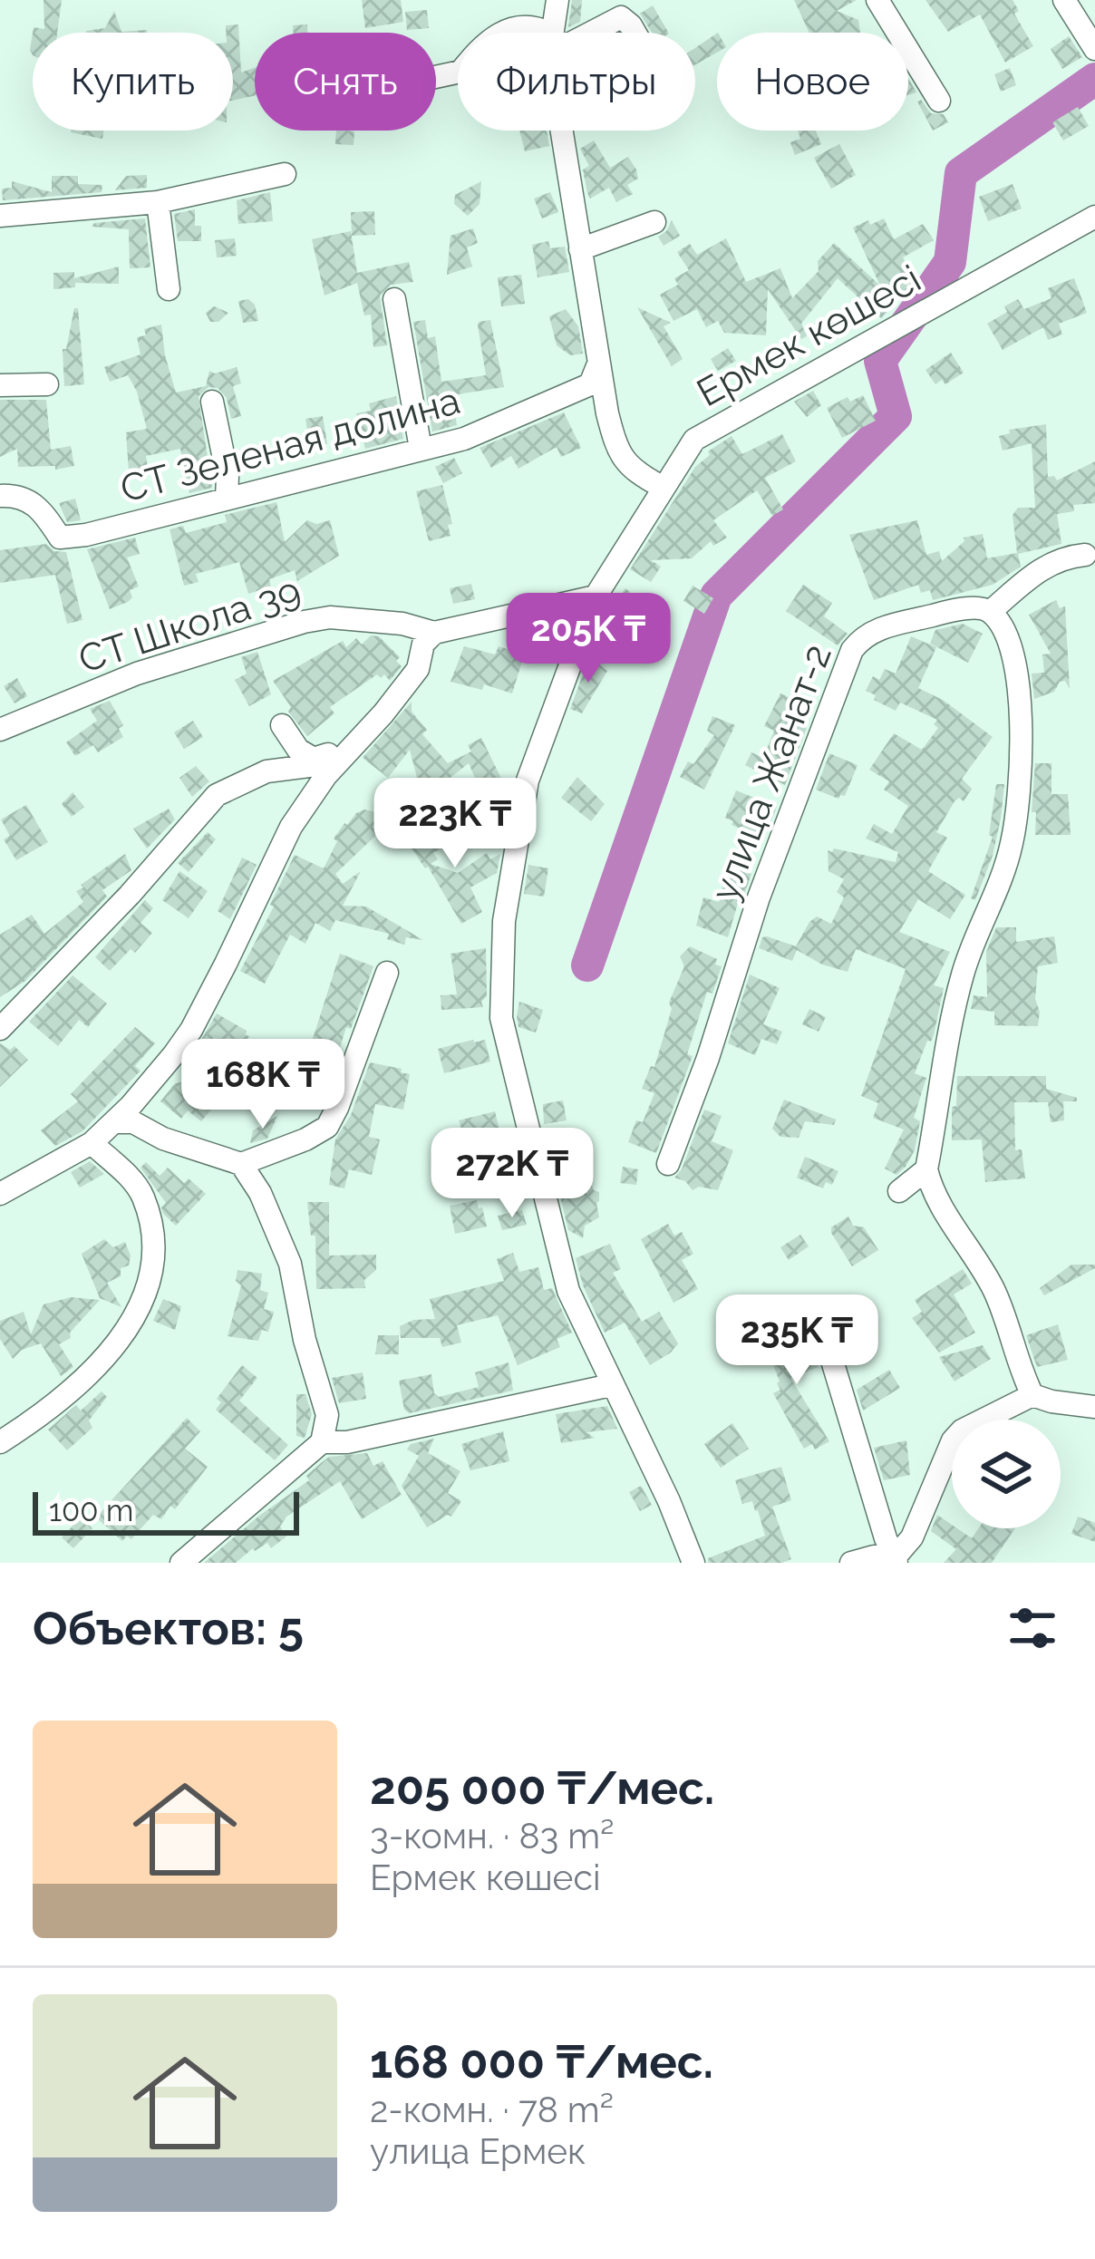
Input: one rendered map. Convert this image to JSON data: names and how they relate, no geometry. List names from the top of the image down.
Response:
{
  "streets": {
    "street": [
      "Ермек көшесі",
      "СТ Зеленая долина",
      "СТ Школа 39",
      "улица Жанат-2"
    ]
  },
  "crossings": [
    ["Ермек көшесі", "СТ Школа 39"]
  ],
  "scale_bar": "100 m",
  "page": {
    "chip": [
      "Купить",
      "Снять",
      "Фильтры",
      "Новое"
    ],
    "price": [
      "205K ₸",
      "223K ₸",
      "168K ₸",
      "272K ₸",
      "235K ₸"
    ],
    "scale": "100 m",
    "heading": "Объектов: 5",
    "list": [
      {
        "name": "205 000 ₸/мес.",
        "note": "3-комн. · 83 m² · Ермек көшесі"
      },
      {
        "name": "168 000 ₸/мес.",
        "note": "2-комн. · 78 m² · улица Ермек"
      }
    ]
  }
}
